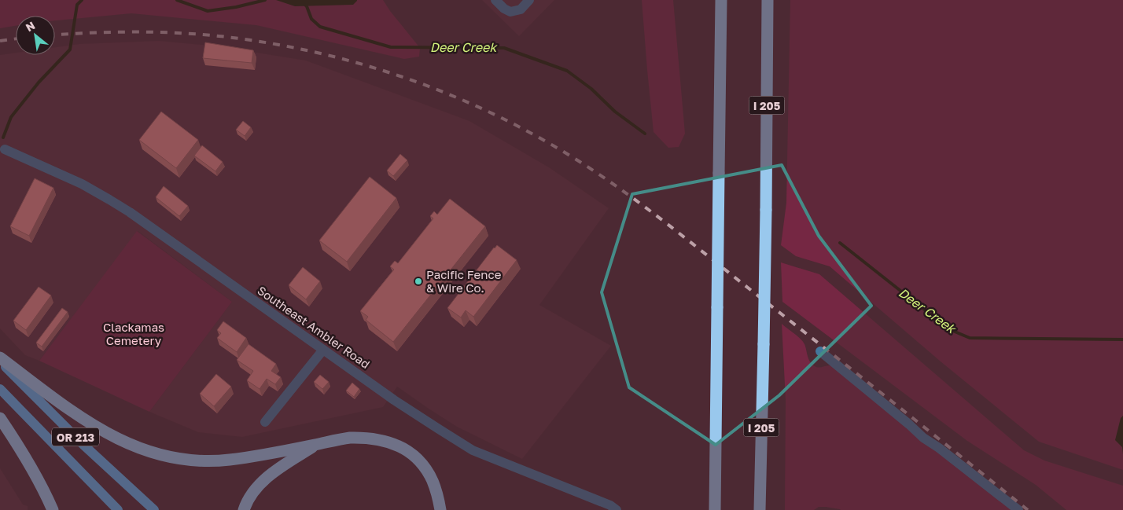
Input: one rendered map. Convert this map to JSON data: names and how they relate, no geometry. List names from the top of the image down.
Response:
{
  "streets": {
    "highway": ["I 205"],
    "main road": ["OR 213"],
    "street": ["Southeast Ambler Road"]
  },
  "water": ["Deer Creek"],
  "parks": ["Clackamas Cemetery"],
  "places": ["Pacific Fence & Wire Co."],
  "north": "top left"
}
